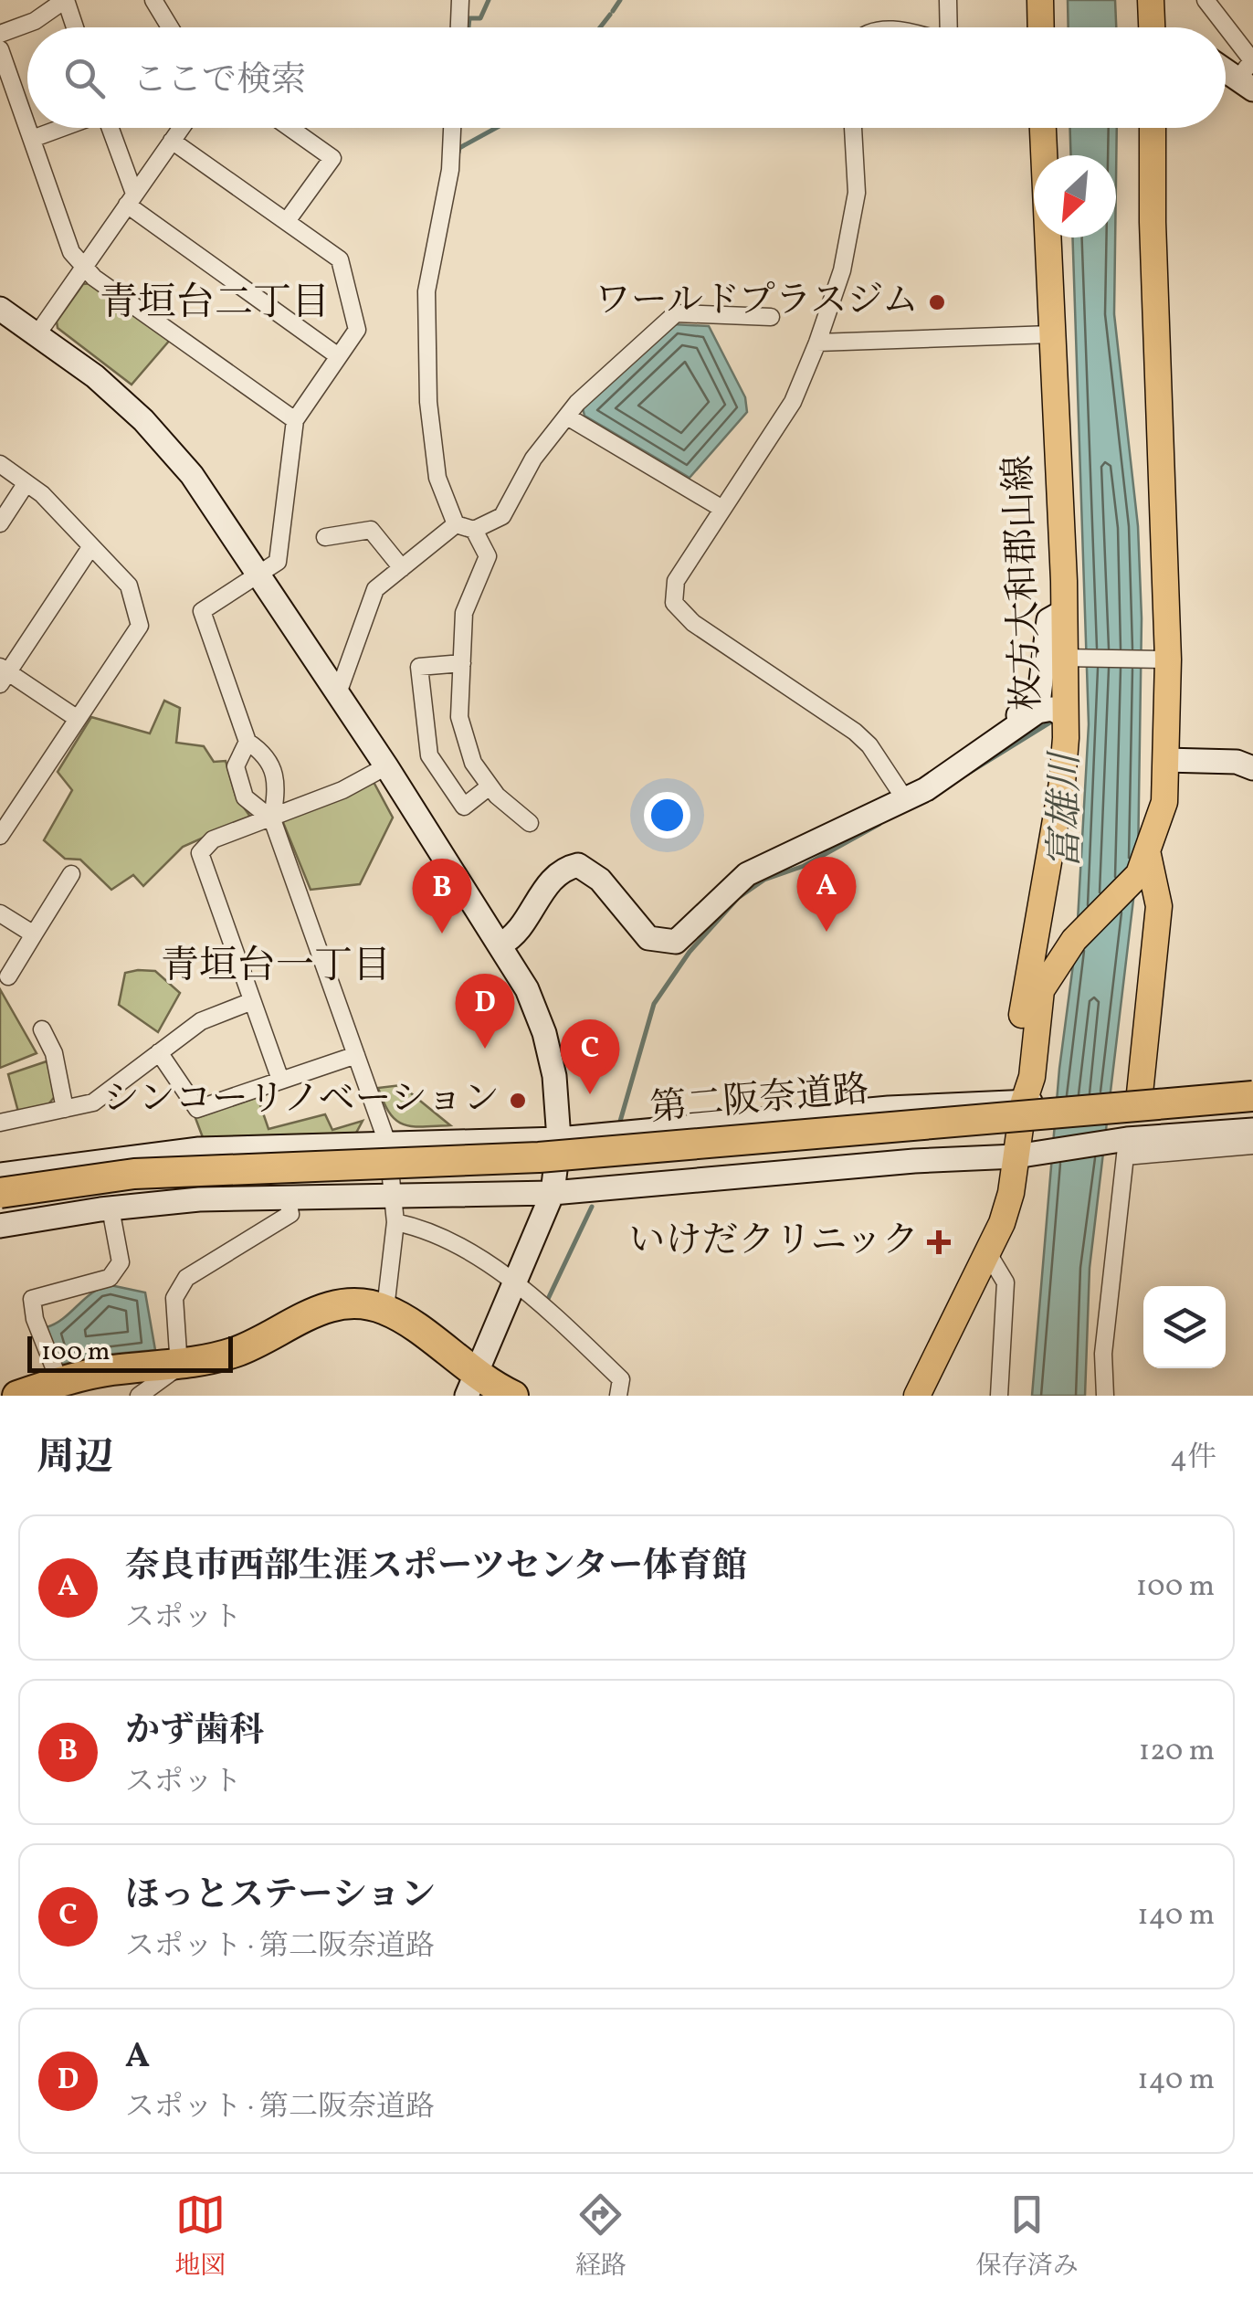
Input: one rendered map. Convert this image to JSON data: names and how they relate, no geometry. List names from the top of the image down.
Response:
{
  "streets": {
    "highway": ["第二阪奈道路"],
    "main road": ["枚方大和郡山線"]
  },
  "districts": ["青垣台二丁目", "青垣台一丁目"],
  "water": ["富雄川"],
  "places": {
    "other": ["ワールドプラスジム", "シンコーリノベーション"],
    "health": ["いけだクリニック"]
  },
  "scale_bar": "100 m",
  "north": "bottom left",
  "page": {
    "search": "ここで検索",
    "pins": [
      "A",
      "B",
      "D",
      "C"
    ],
    "scale": "100 m",
    "heading": ["周辺", "4件"],
    "list": [
      {
        "mark": "A",
        "name": "奈良市西部生涯スポーツセンター体育館",
        "note": "スポット",
        "value": "100 m"
      },
      {
        "mark": "B",
        "name": "かず歯科",
        "note": "スポット",
        "value": "120 m"
      },
      {
        "mark": "C",
        "name": "ほっとステーション",
        "note": "スポット · 第二阪奈道路",
        "value": "140 m"
      },
      {
        "mark": "D",
        "name": "A",
        "note": "スポット · 第二阪奈道路",
        "value": "140 m"
      }
    ],
    "nav": ["地図", "経路", "保存済み"]
  }
}
